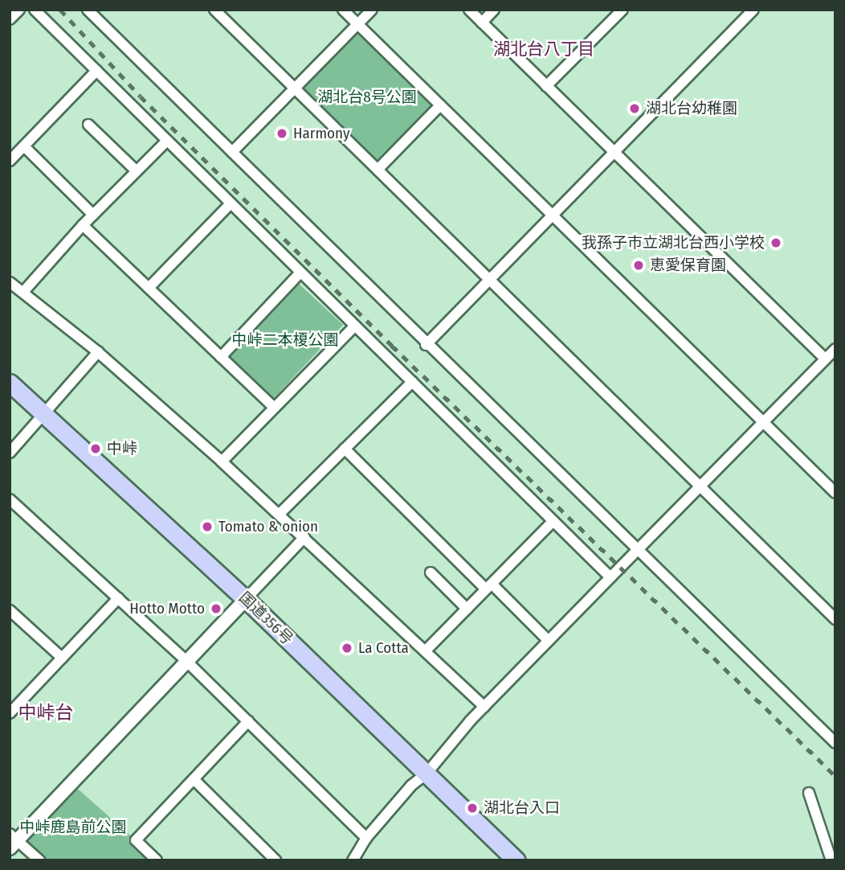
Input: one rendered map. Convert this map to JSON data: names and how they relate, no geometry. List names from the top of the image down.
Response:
{
  "streets": {
    "highway": ["国道356号"]
  },
  "districts": ["湖北台八丁目", "中峠台"],
  "parks": ["湖北台8号公園", "中峠二本榎公園", "中峠鹿島前公園"],
  "places": [
    "湖北台幼稚園",
    "Harmony",
    "我孫子市立湖北台西小学校",
    "恵愛保育園",
    "中峠",
    "Tomato & onion",
    "Hotto Motto",
    "La Cotta",
    "湖北台入口"
  ]
}
